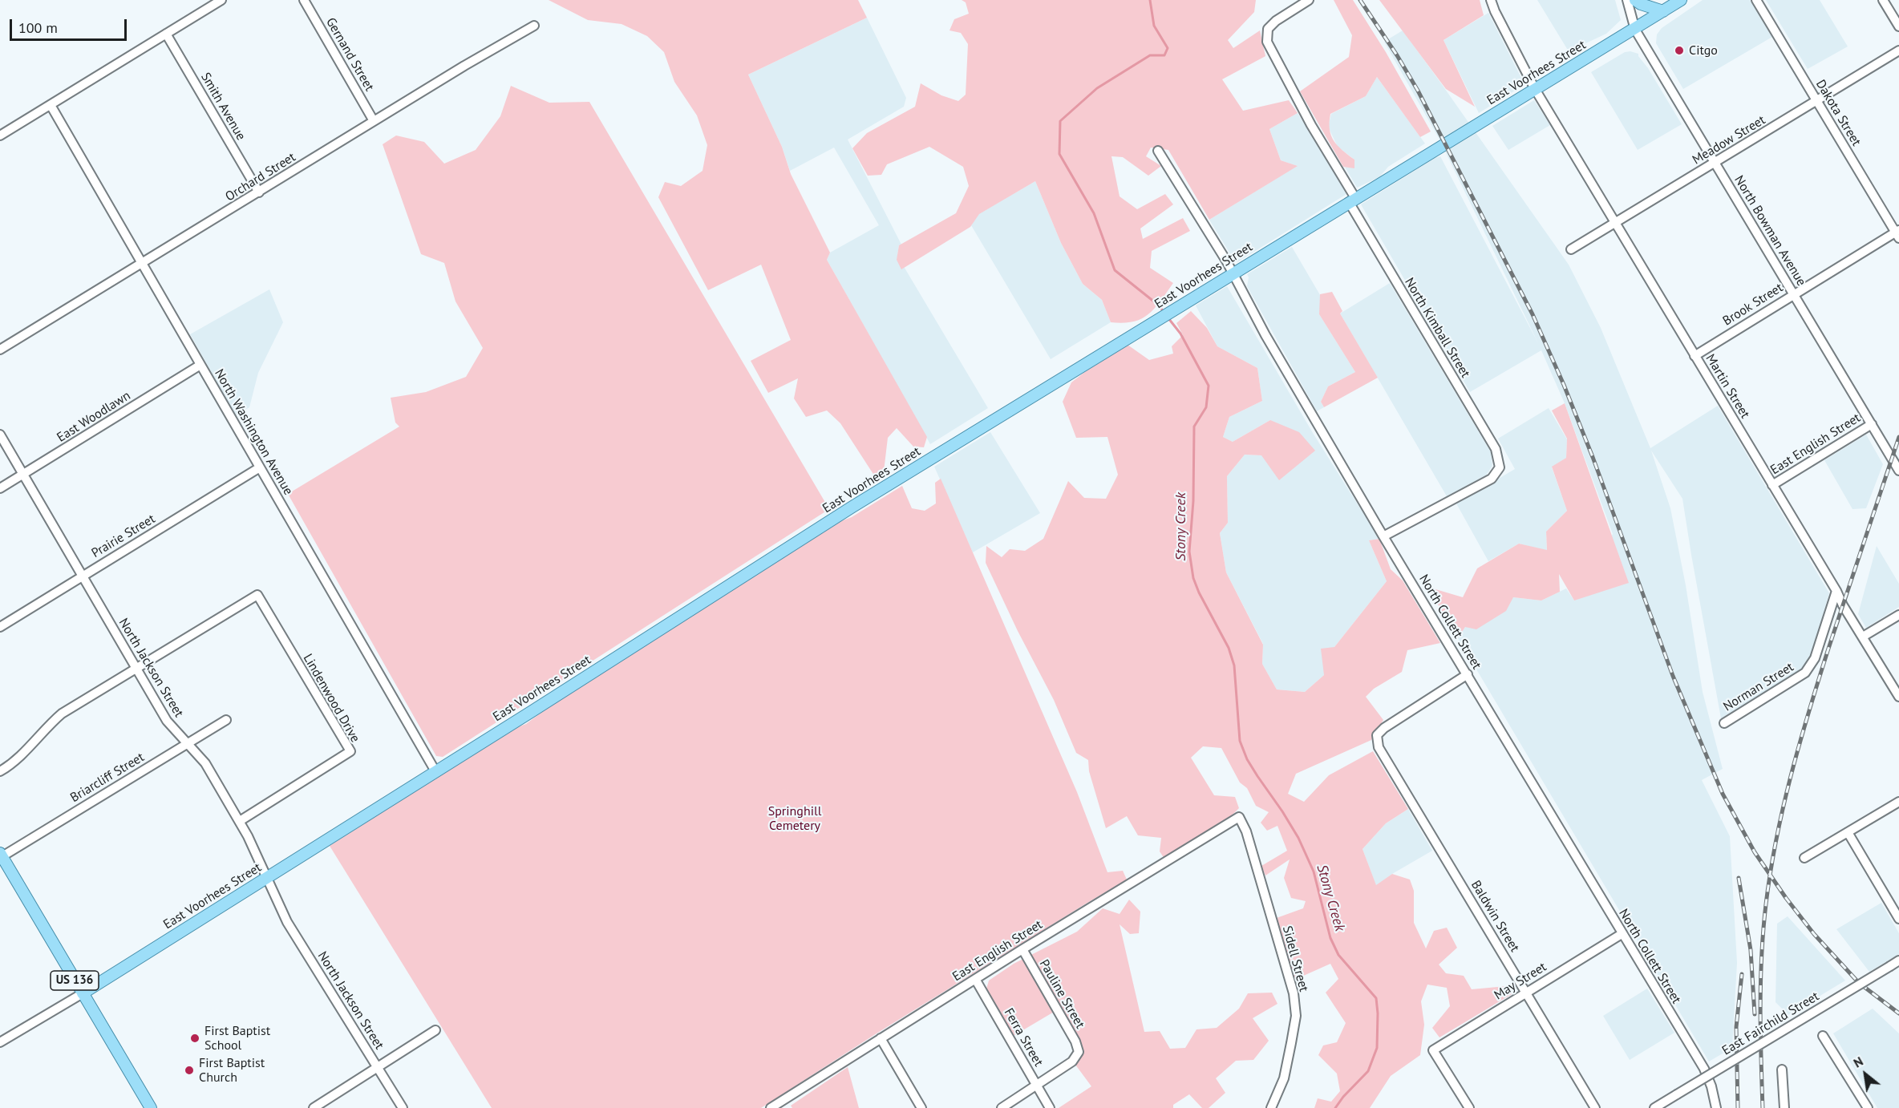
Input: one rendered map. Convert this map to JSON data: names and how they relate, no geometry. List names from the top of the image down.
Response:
{
  "streets": {
    "main road": ["East Voorhees Street", "US 136"],
    "street": [
      "Gernand Street",
      "Smith Avenue",
      "Dakota Street",
      "Meadow Street",
      "Orchard Street",
      "North Bowman Avenue",
      "Brook Street",
      "North Kimball Street",
      "Martin Street",
      "East Woodlawn",
      "North Washington Avenue",
      "East English Street",
      "Prairie Street",
      "North Collett Street",
      "North Jackson Street",
      "Norman Street",
      "Lindenwood Drive",
      "Briarcliff Street",
      "Baldwin Street",
      "Sidell Street",
      "May Street",
      "Pauline Street",
      "East Fairchild Street",
      "Ferra Street"
    ]
  },
  "crossings": [
    ["Gernand Street", "Orchard Street"],
    ["East Voorhees Street", "North Bowman Avenue"],
    ["East Voorhees Street", "North Kimball Street"],
    ["East Voorhees Street", "Martin Street"],
    ["East Voorhees Street", "North Washington Avenue"],
    ["East Voorhees Street", "North Collett Street"],
    ["East Voorhees Street", "North Jackson Street"],
    ["East Voorhees Street", "US 136"],
    ["Smith Avenue", "Orchard Street"],
    ["Dakota Street", "Meadow Street"],
    ["Dakota Street", "Brook Street"],
    ["Meadow Street", "North Bowman Avenue"],
    ["Meadow Street", "Martin Street"],
    ["Orchard Street", "North Washington Avenue"],
    ["North Bowman Avenue", "Brook Street"],
    ["North Bowman Avenue", "East English Street"],
    ["Brook Street", "Martin Street"],
    ["North Kimball Street", "North Collett Street"],
    ["Martin Street", "East English Street"],
    ["Martin Street", "Norman Street"],
    ["East Woodlawn", "North Washington Avenue"],
    ["East Woodlawn", "North Jackson Street"],
    ["North Washington Avenue", "Prairie Street"],
    ["East English Street", "Sidell Street"],
    ["East English Street", "Pauline Street"],
    ["East English Street", "Ferra Street"],
    ["Prairie Street", "North Jackson Street"],
    ["North Collett Street", "Baldwin Street"],
    ["North Collett Street", "May Street"],
    ["North Jackson Street", "Lindenwood Drive"],
    ["North Jackson Street", "Briarcliff Street"],
    ["Briarcliff Street", "US 136"],
    ["Baldwin Street", "May Street"],
    ["Pauline Street", "Ferra Street"]
  ],
  "water": ["Stony Creek"],
  "parks": ["Springhill Cemetery"],
  "places": ["Citgo", "First Baptist School", "First Baptist Church"],
  "scale_bar": "100 m",
  "north": "top left"
}
